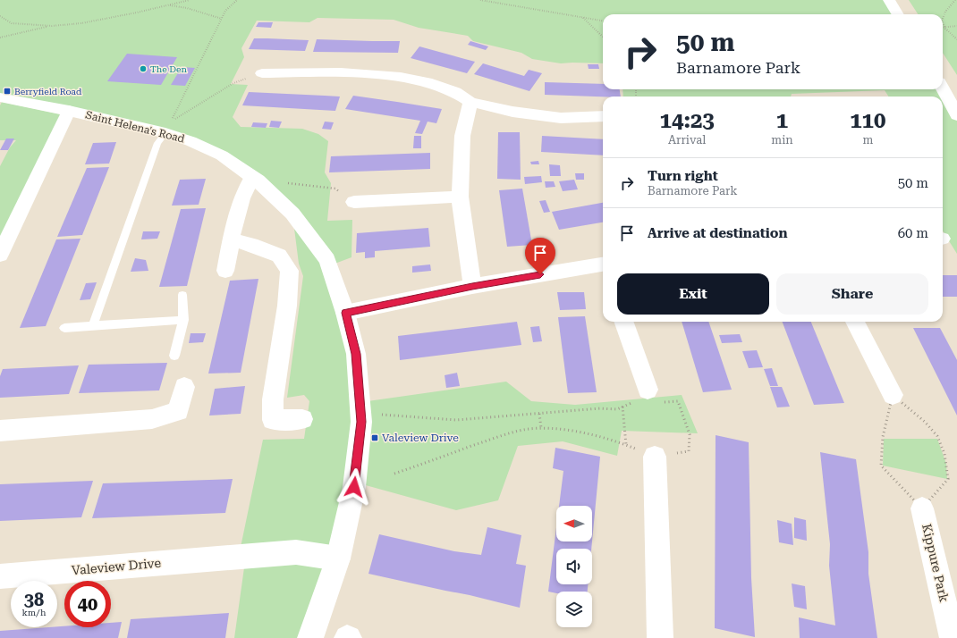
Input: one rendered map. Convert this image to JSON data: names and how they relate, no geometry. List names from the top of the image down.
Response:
{
  "streets": {
    "street": ["Saint Helena's Road", "Kippure Park", "Valeview Drive"]
  },
  "crossings": [
    ["Saint Helena's Road", "Valeview Drive"]
  ],
  "places": {
    "other": ["The Den"],
    "transit": ["Berryfield Road", "Valeview Drive"]
  },
  "north": "left",
  "page": {
    "turn": ["50 m", "Barnamore Park"],
    "eta": [
      "14:23",
      "Arrival",
      "1",
      "min",
      "110",
      "m"
    ],
    "list": [
      {
        "name": "Turn right",
        "note": "Barnamore Park",
        "value": "50 m"
      },
      {
        "name": "Arrive at destination",
        "value": "60 m"
      }
    ],
    "buttons": ["Exit", "Share"],
    "speed": "38 km/h",
    "limit": "40"
  }
}
